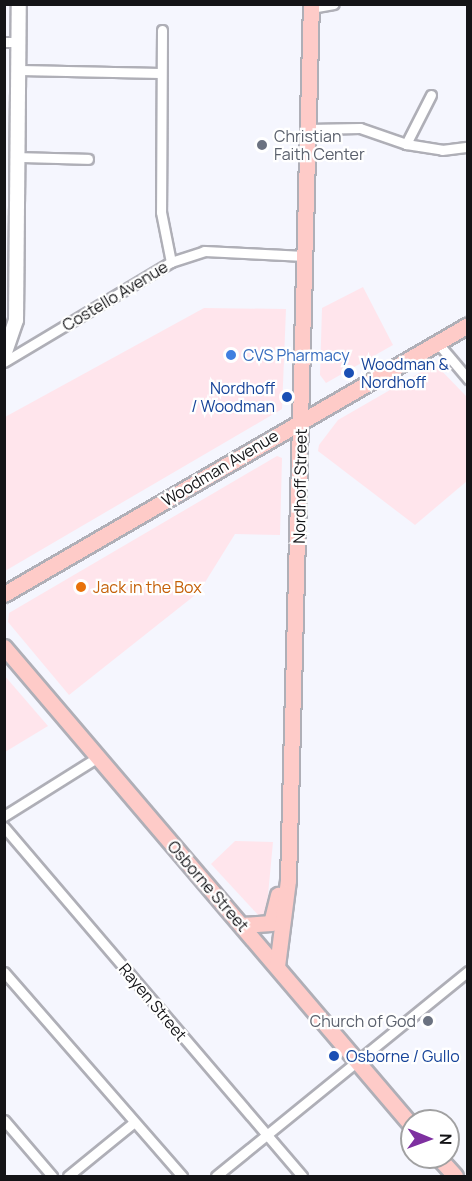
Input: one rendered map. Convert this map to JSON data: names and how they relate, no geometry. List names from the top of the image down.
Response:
{
  "streets": {
    "main road": ["Woodman Avenue", "Nordhoff Street", "Osborne Street"],
    "street": ["Costello Avenue", "Rayen Street"]
  },
  "crossings": [
    ["Costello Avenue", "Nordhoff Street"],
    ["Woodman Avenue", "Nordhoff Street"],
    ["Nordhoff Street", "Osborne Street"]
  ],
  "places": [
    "Christian Faith Center",
    "CVS Pharmacy",
    "Woodman & Nordhoff",
    "Nordhoff / Woodman",
    "Jack in the Box",
    "Church of God",
    "Osborne / Gullo"
  ],
  "north": "right"
}
